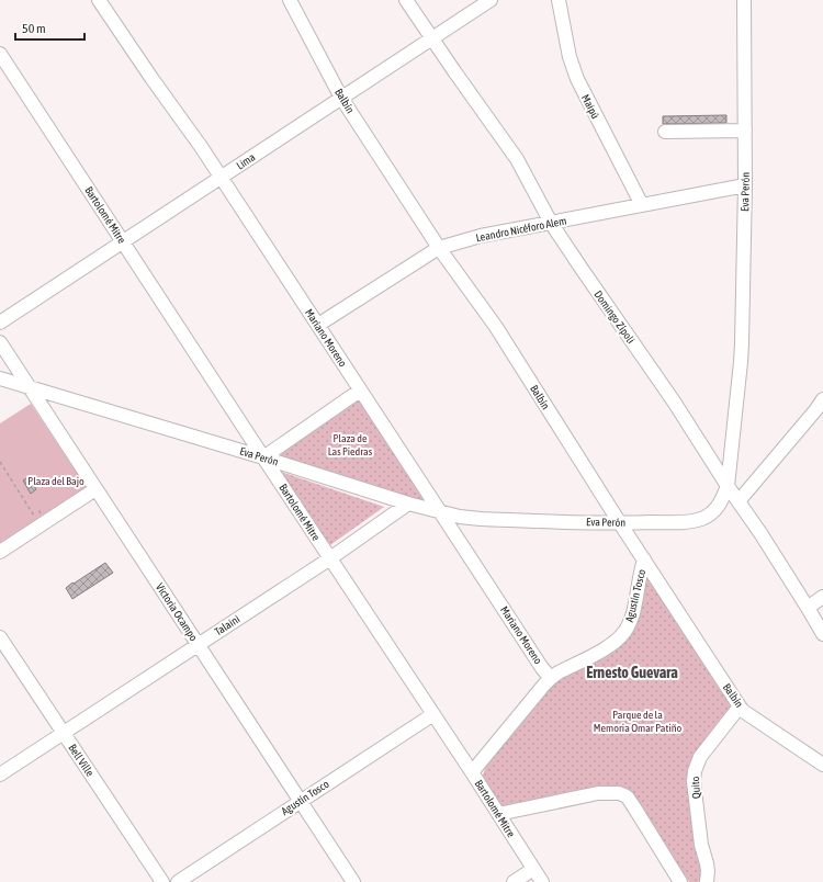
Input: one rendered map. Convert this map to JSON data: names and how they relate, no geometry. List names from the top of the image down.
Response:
{
  "streets": {
    "street": [
      "Balbín",
      "Maipú",
      "Lima",
      "Eva Perón",
      "Bartolomé Mitre",
      "Leandro Nicéforo Alem",
      "Domingo Zípoli",
      "Mariano Moreno",
      "Agustín Tosco",
      "Victoria Ocampo",
      "Talaini",
      "Bell Ville",
      "Quito"
    ]
  },
  "crossings": [
    ["Balbín", "Lima"],
    ["Balbín", "Eva Perón"],
    ["Balbín", "Leandro Nicéforo Alem"],
    ["Balbín", "Agustín Tosco"],
    ["Balbín", "Quito"],
    ["Maipú", "Leandro Nicéforo Alem"],
    ["Lima", "Bartolomé Mitre"],
    ["Lima", "Domingo Zípoli"],
    ["Lima", "Mariano Moreno"],
    ["Eva Perón", "Bartolomé Mitre"],
    ["Eva Perón", "Leandro Nicéforo Alem"],
    ["Eva Perón", "Domingo Zípoli"],
    ["Eva Perón", "Mariano Moreno"],
    ["Eva Perón", "Victoria Ocampo"],
    ["Eva Perón", "Talaini"],
    ["Bartolomé Mitre", "Agustín Tosco"],
    ["Bartolomé Mitre", "Talaini"],
    ["Leandro Nicéforo Alem", "Domingo Zípoli"],
    ["Leandro Nicéforo Alem", "Mariano Moreno"],
    ["Mariano Moreno", "Agustín Tosco"],
    ["Agustín Tosco", "Victoria Ocampo"],
    ["Victoria Ocampo", "Talaini"],
    ["Talaini", "Bell Ville"]
  ],
  "districts": ["Ernesto Guevara"],
  "parks": ["Plaza de Las Piedras", "Plaza del Bajo", "Parque de la Memoria Omar Patiño"],
  "scale_bar": "50 m"
}
